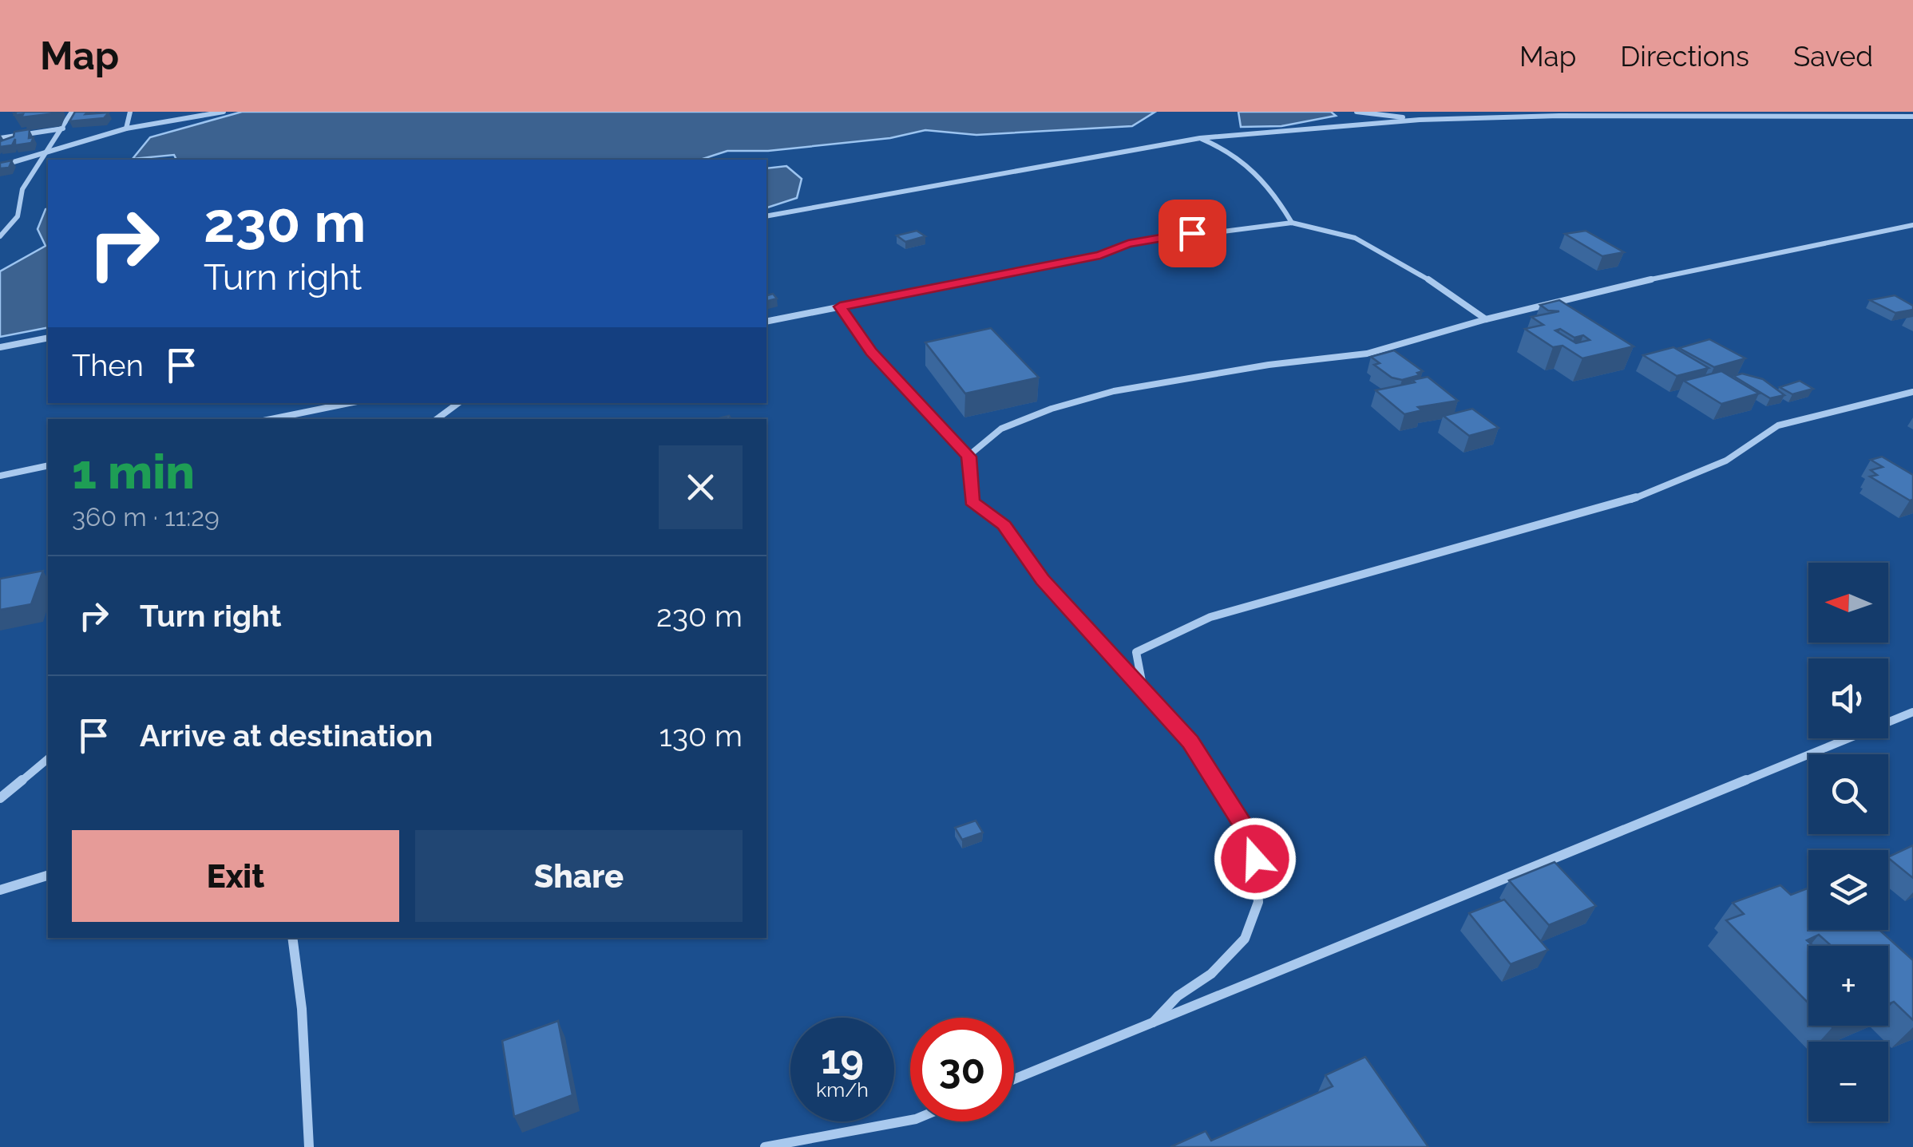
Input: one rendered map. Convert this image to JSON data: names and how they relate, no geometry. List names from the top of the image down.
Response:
{
  "north": "left",
  "page": {
    "header": "Map",
    "nav": ["Map", "Directions", "Saved"],
    "turn": ["230 m", "Turn right"],
    "then": "Then",
    "heading": ["1 min", "360 m · 11:29"],
    "list": [
      {
        "name": "Turn right",
        "value": "230 m"
      },
      {
        "name": "Arrive at destination",
        "value": "130 m"
      }
    ],
    "map_buttons": ["+", "−"],
    "buttons": ["Exit", "Share"],
    "speed": "19 km/h",
    "limit": "30"
  }
}
